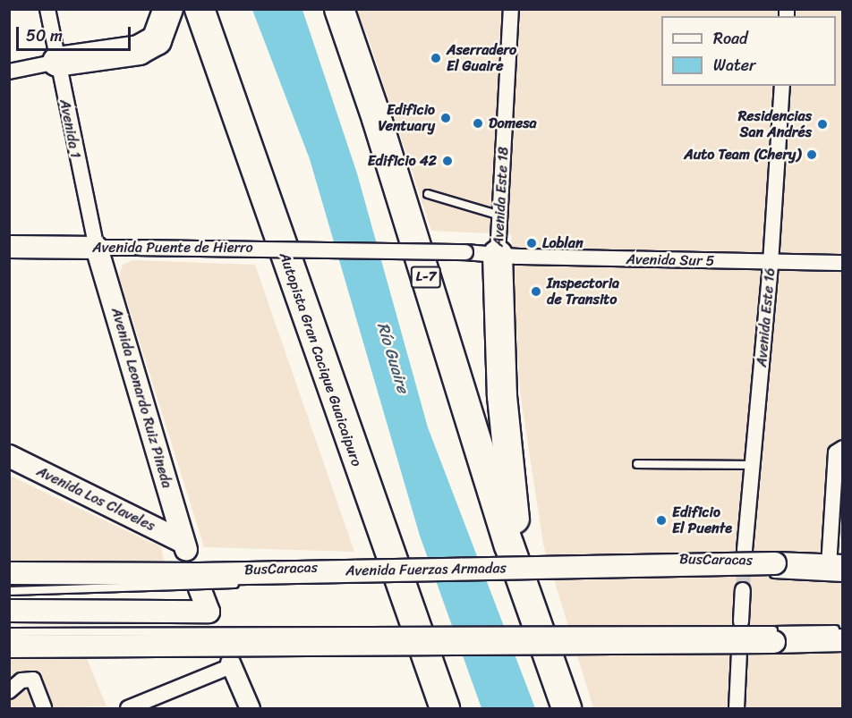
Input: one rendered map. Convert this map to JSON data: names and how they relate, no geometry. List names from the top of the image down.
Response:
{
  "streets": {
    "highway": ["L-7", "Autopista Gran Cacique Guaicaipuro"],
    "main road": [
      "Avenida Puente de Hierro",
      "Avenida Leonardo Ruiz Pineda",
      "Avenida Los Claveles",
      "Avenida Fuerzas Armadas"
    ],
    "street": [
      "Avenida 1",
      "Avenida Este 18",
      "Avenida Sur 5",
      "Avenida Este 16"
    ],
    "lane": ["BusCaracas"]
  },
  "crossings": [
    ["Avenida 1", "Avenida Puente de Hierro"],
    ["Avenida 1", "Avenida Leonardo Ruiz Pineda"],
    ["Avenida Este 18", "Avenida Puente de Hierro"],
    ["Avenida Este 18", "Avenida Sur 5"],
    ["Avenida Puente de Hierro", "Avenida Sur 5"],
    ["Avenida Puente de Hierro", "Avenida Leonardo Ruiz Pineda"],
    ["Avenida Sur 5", "Avenida Este 16"],
    ["Avenida Leonardo Ruiz Pineda", "Avenida Los Claveles"]
  ],
  "water": ["Río Guaire"],
  "places": [
    "Aserradero El Guaire",
    "Edificio Ventuary",
    "Domesa",
    "Residencias San Andrés",
    "Auto Team (Chery)",
    "Edificio 42",
    "Loblan",
    "Inspectoria de Transito",
    "Edificio El Puente"
  ],
  "legend": ["Road", "Water"],
  "scale_bar": "50 m"
}
